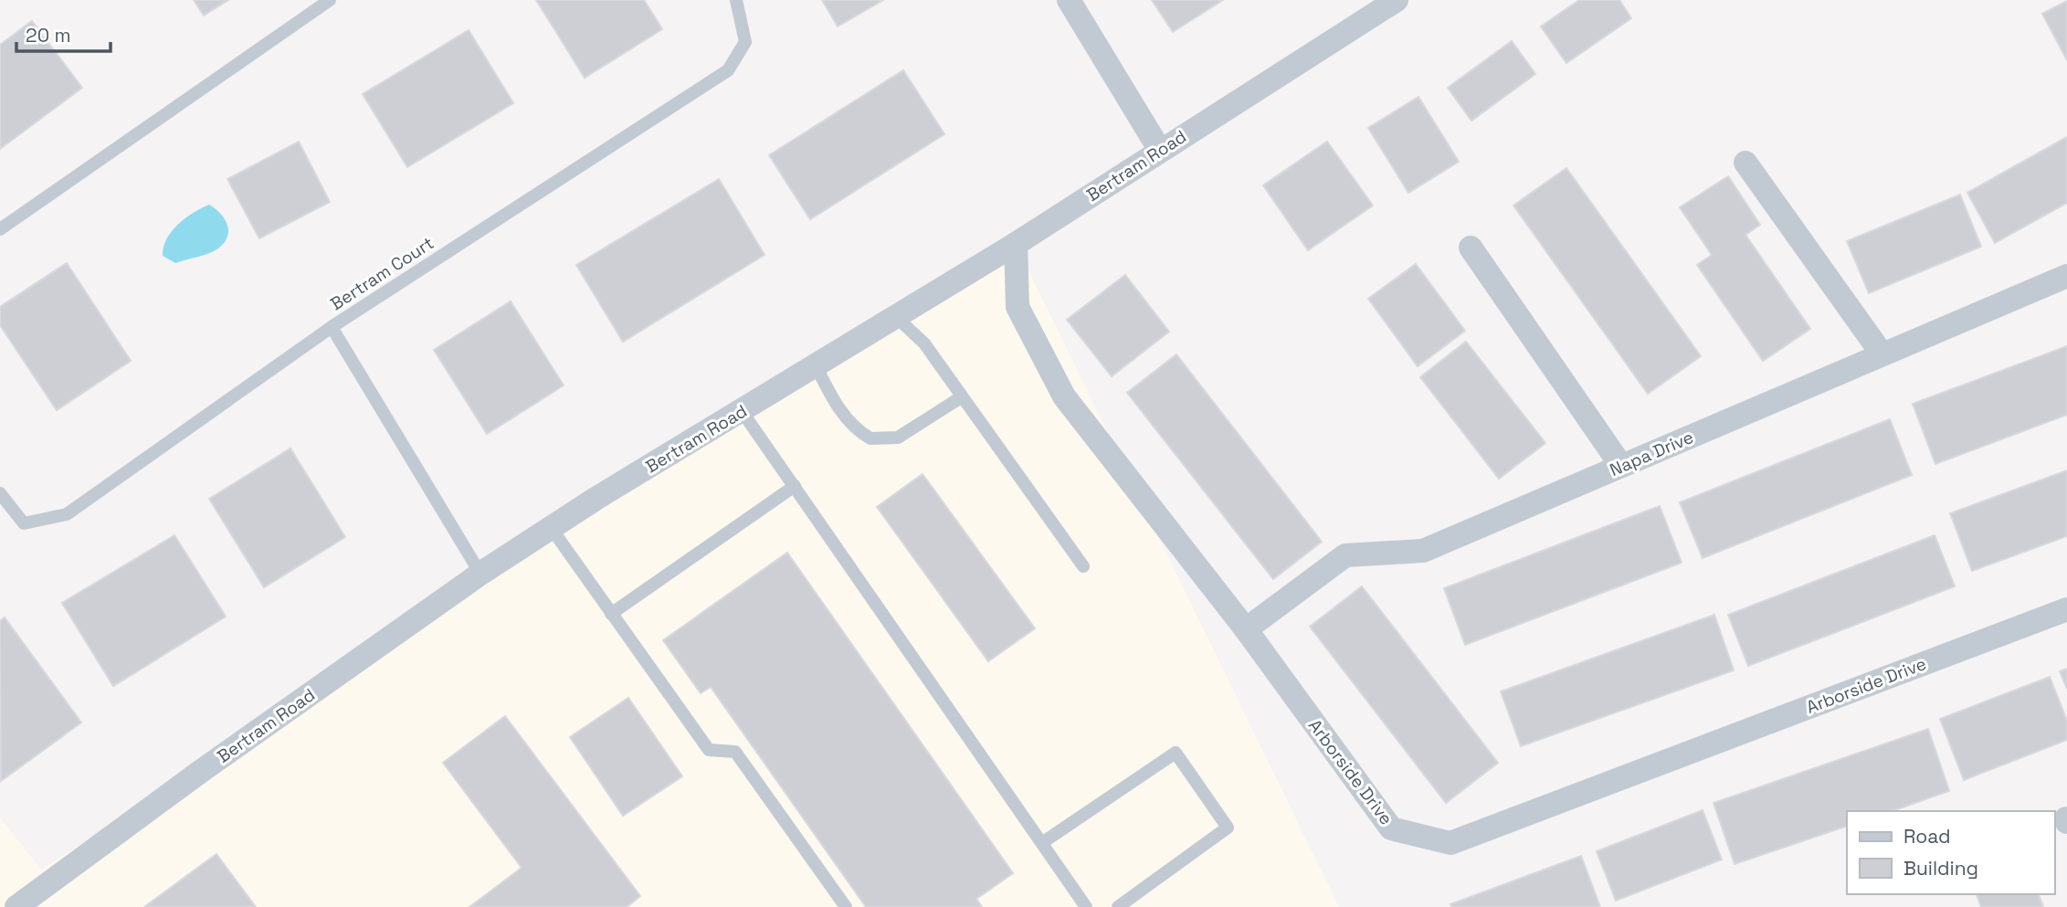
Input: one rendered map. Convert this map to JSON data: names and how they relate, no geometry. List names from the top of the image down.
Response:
{
  "streets": {
    "street": ["Bertram Road", "Napa Drive", "Arborside Drive"],
    "lane": ["Bertram Court"]
  },
  "crossings": [
    ["Bertram Road", "Arborside Drive"],
    ["Napa Drive", "Arborside Drive"]
  ],
  "legend": ["Road", "Building"],
  "scale_bar": "20 m"
}
